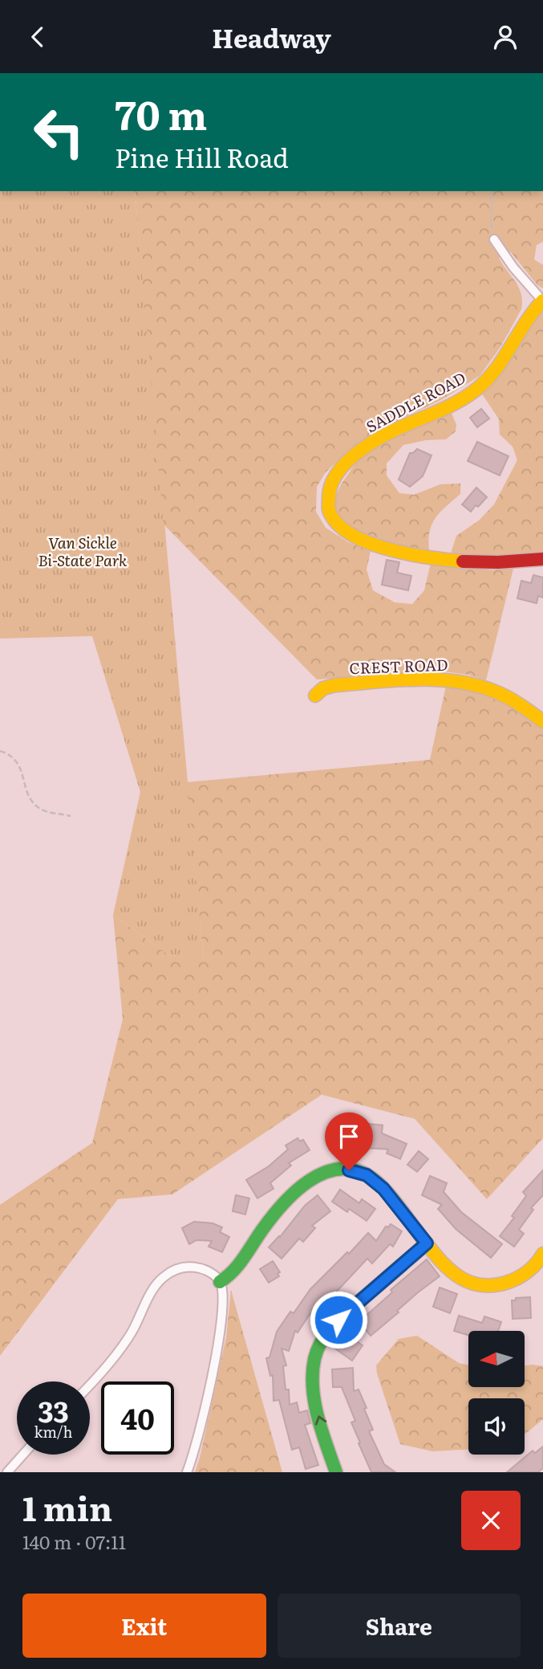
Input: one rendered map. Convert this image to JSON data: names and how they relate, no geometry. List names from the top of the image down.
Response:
{
  "streets": {
    "street": ["SADDLE ROAD", "CREST ROAD"]
  },
  "parks": ["Van Sickle Bi-State Park"],
  "north": "left",
  "page": {
    "header": "Headway",
    "turn": ["70 m", "Pine Hill Road"],
    "speed": "33 km/h",
    "limit": "40",
    "heading": ["1 min", "140 m · 07:11"],
    "buttons": ["Exit", "Share"]
  }
}
